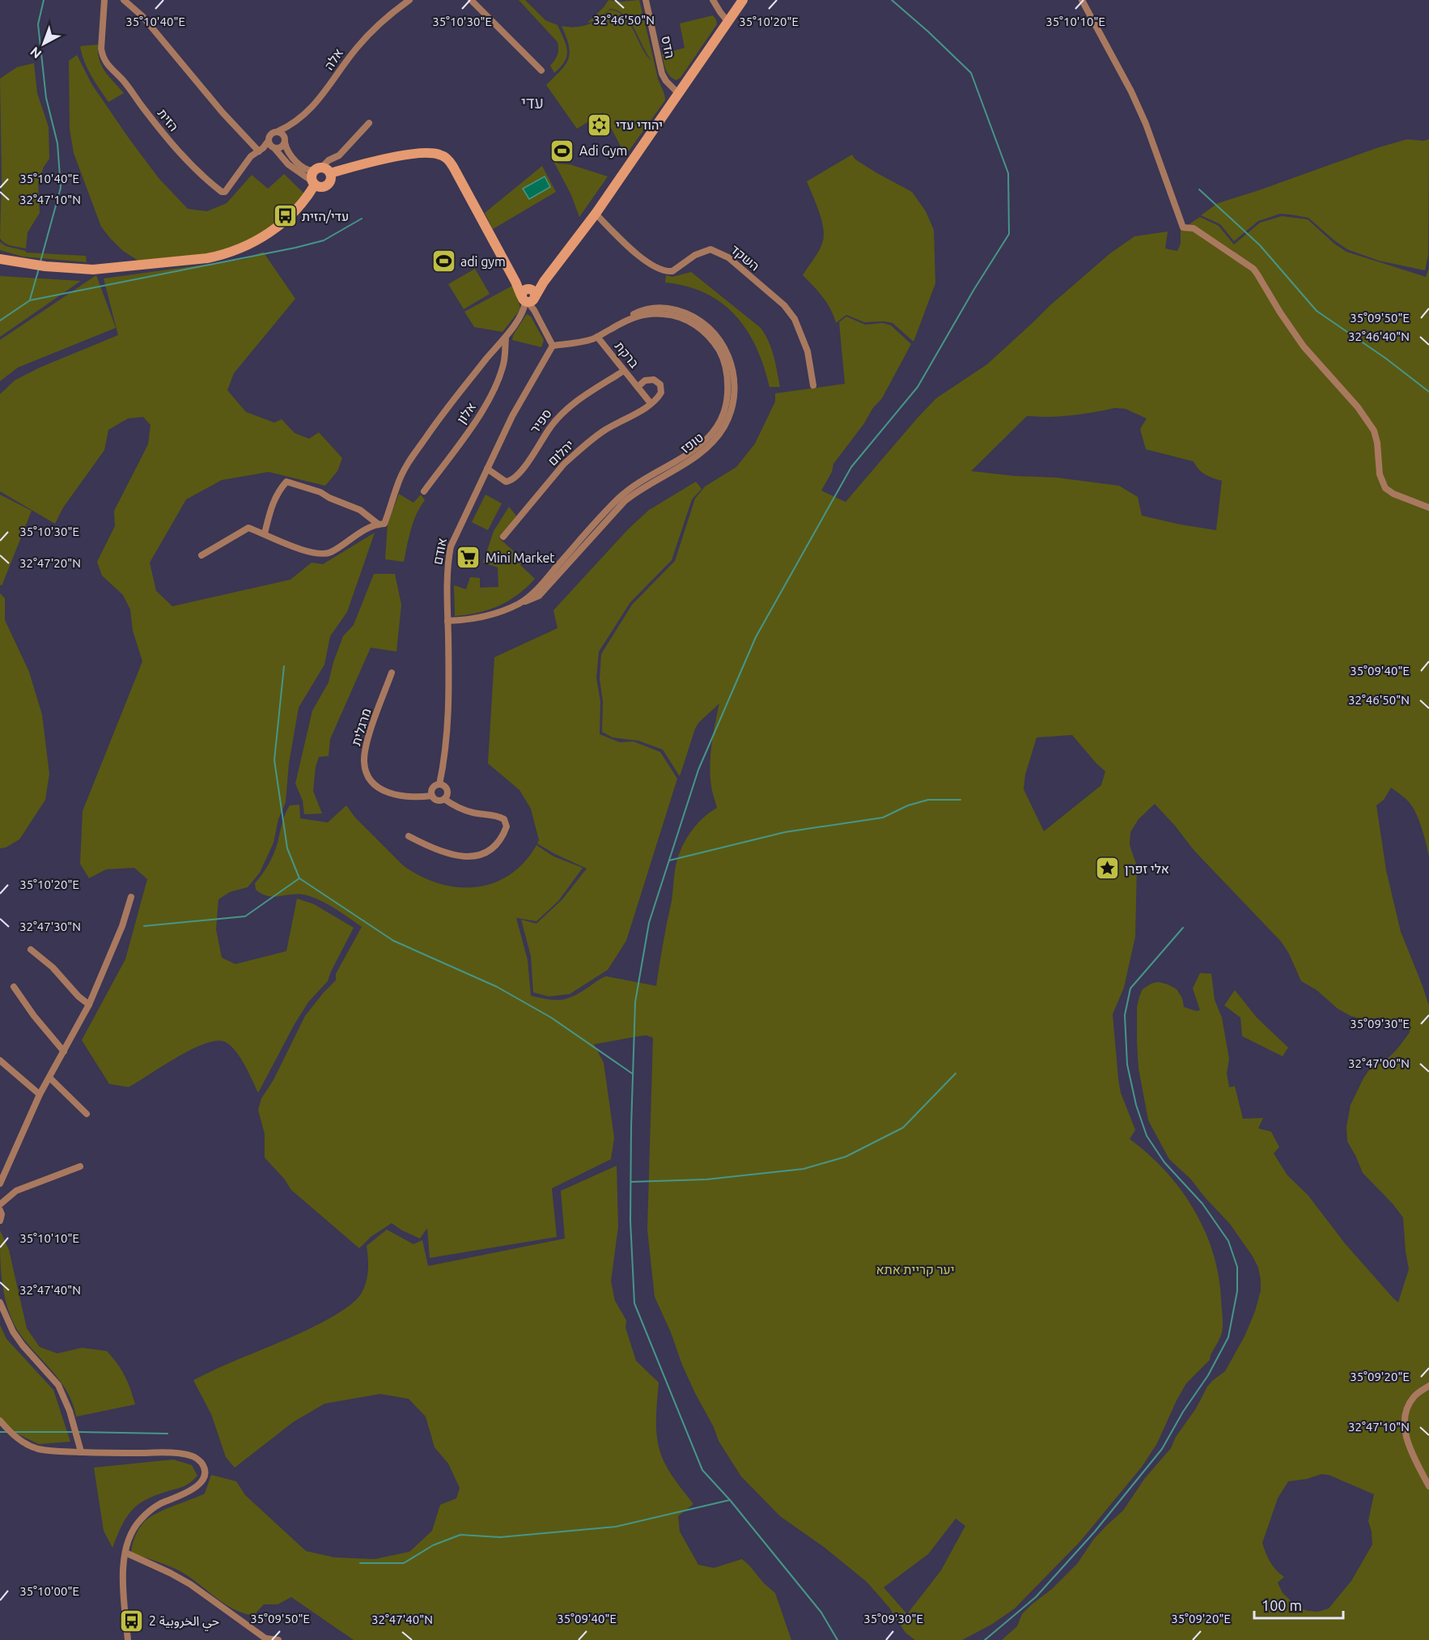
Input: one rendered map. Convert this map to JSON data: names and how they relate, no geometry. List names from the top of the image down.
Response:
{
  "streets": {
    "street": [
      "הדס",
      "אלה",
      "הזית",
      "השקד",
      "ברקת",
      "אלון",
      "ספיר",
      "טופז",
      "יהלום",
      "אודם",
      "מרגלית"
    ]
  },
  "crossings": [
    ["אלה", "הזית"],
    ["ברקת", "ספיר"],
    ["ברקת", "טופז"],
    ["ספיר", "אודם"],
    ["טופז", "אודם"],
    ["אודם", "מרגלית"]
  ],
  "districts": ["עדי"],
  "parks": ["יער קריית אתא"],
  "places": {
    "synagogue": ["יהודי עדי"],
    "sports": ["Adi Gym", "adi gym"],
    "bus stop": ["עדי/הזית", "حي الخروبية 2"],
    "supermarket": ["Mini Market"],
    "place": ["אלי זפרן"]
  },
  "scale_bar": "100 m",
  "north": "bottom left",
  "coordinates": [
    "32°46'50\"N",
    "35°10'40\"E",
    "35°10'30\"E",
    "35°10'20\"E",
    "35°10'10\"E",
    "32°47'10\"N",
    "35°09'50\"E",
    "32°46'40\"N",
    "32°47'20\"N",
    "35°09'40\"E",
    "32°47'30\"N",
    "35°09'30\"E",
    "32°47'00\"N",
    "32°47'40\"N",
    "35°09'20\"E",
    "35°10'00\"E"
  ]
}
